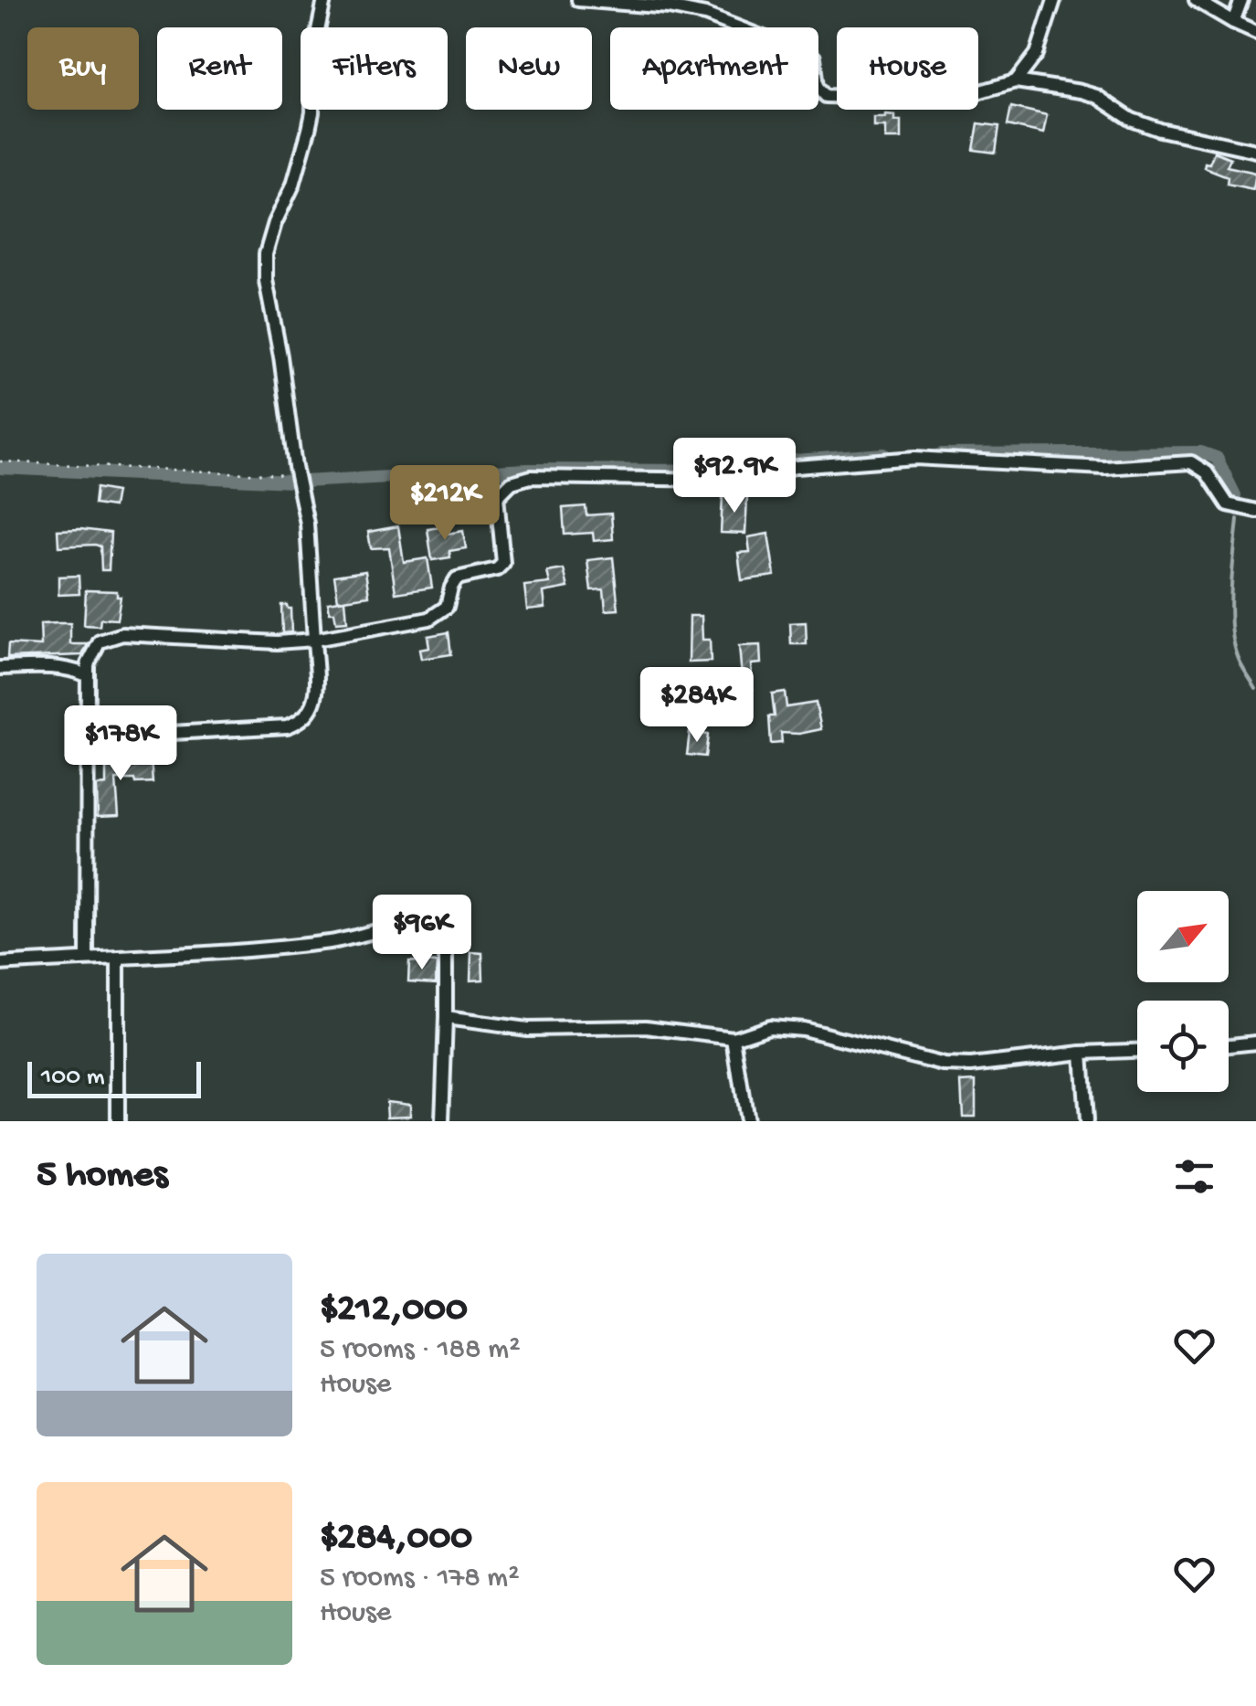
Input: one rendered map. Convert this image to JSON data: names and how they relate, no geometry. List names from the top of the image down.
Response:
{
  "scale_bar": "100 m",
  "north": "top right",
  "page": {
    "chip": [
      "Buy",
      "Rent",
      "Filters",
      "New",
      "Apartment",
      "House"
    ],
    "price": [
      "$92.9K",
      "$212K",
      "$284K",
      "$178K",
      "$96K"
    ],
    "scale": "100 m",
    "heading": "5 homes",
    "list": [
      {
        "name": "$212,000",
        "note": "5 rooms · 188 m² · House"
      },
      {
        "name": "$284,000",
        "note": "5 rooms · 178 m² · House"
      }
    ]
  }
}
